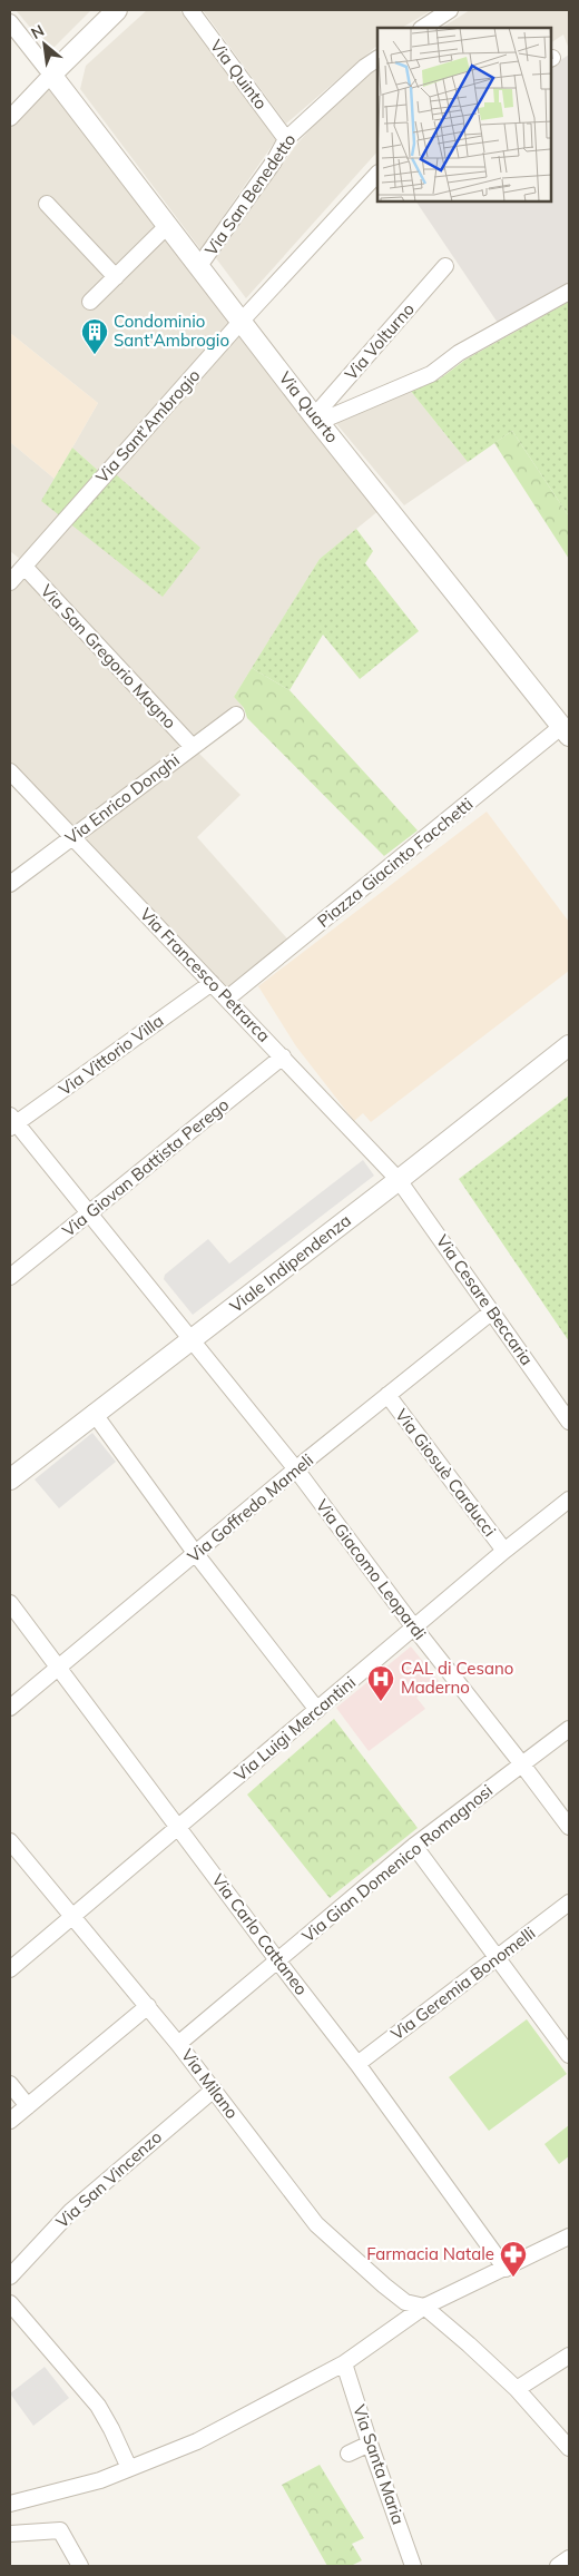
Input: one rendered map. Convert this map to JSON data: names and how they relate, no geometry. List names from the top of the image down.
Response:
{
  "streets": {
    "street": [
      "Via Quinto",
      "Via San Benedetto",
      "Via Volturno",
      "Via Quarto",
      "Via Sant'Ambrogio",
      "Via San Gregorio Magno",
      "Via Enrico Donghi",
      "Piazza Giacinto Facchetti",
      "Via Francesco Petrarca",
      "Via Vittorio Villa",
      "Via Giovan Battista Perego",
      "Viale Indipendenza",
      "Via Cesare Beccaria",
      "Via Giosuè Carducci",
      "Via Goffredo Mameli",
      "Via Giacomo Leopardi",
      "Via Luigi Mercantini",
      "Via Gian Domenico Romagnosi",
      "Via Carlo Cattaneo",
      "Via Geremia Bonomelli",
      "Via Milano",
      "Via San Vincenzo",
      "Via Santa Maria"
    ]
  },
  "crossings": [
    ["Via Quinto", "Via San Benedetto"],
    ["Via San Benedetto", "Via Quarto"],
    ["Via Volturno", "Via Quarto"],
    ["Via Quarto", "Via Sant'Ambrogio"],
    ["Via Quarto", "Piazza Giacinto Facchetti"],
    ["Via Sant'Ambrogio", "Via San Gregorio Magno"],
    ["Via San Gregorio Magno", "Via Enrico Donghi"],
    ["Via Enrico Donghi", "Via Francesco Petrarca"],
    ["Piazza Giacinto Facchetti", "Via Francesco Petrarca"],
    ["Via Francesco Petrarca", "Via Vittorio Villa"],
    ["Via Francesco Petrarca", "Via Giovan Battista Perego"],
    ["Via Francesco Petrarca", "Viale Indipendenza"],
    ["Via Francesco Petrarca", "Via Cesare Beccaria"],
    ["Via Vittorio Villa", "Via Giacomo Leopardi"],
    ["Via Giovan Battista Perego", "Via Giacomo Leopardi"],
    ["Viale Indipendenza", "Via Cesare Beccaria"],
    ["Viale Indipendenza", "Via Giacomo Leopardi"],
    ["Via Cesare Beccaria", "Via Goffredo Mameli"],
    ["Via Giosuè Carducci", "Via Goffredo Mameli"],
    ["Via Giosuè Carducci", "Via Luigi Mercantini"],
    ["Via Goffredo Mameli", "Via Giacomo Leopardi"],
    ["Via Goffredo Mameli", "Via Carlo Cattaneo"],
    ["Via Giacomo Leopardi", "Via Luigi Mercantini"],
    ["Via Giacomo Leopardi", "Via Gian Domenico Romagnosi"],
    ["Via Luigi Mercantini", "Via Carlo Cattaneo"],
    ["Via Luigi Mercantini", "Via Milano"],
    ["Via Gian Domenico Romagnosi", "Via Carlo Cattaneo"],
    ["Via Gian Domenico Romagnosi", "Via Milano"],
    ["Via Carlo Cattaneo", "Via Geremia Bonomelli"],
    ["Via Milano", "Via San Vincenzo"]
  ],
  "places": {
    "building": ["Condominio Sant'Ambrogio"],
    "hospital": ["CAL di Cesano Maderno"],
    "pharmacy": ["Farmacia Natale"]
  },
  "north": "top left"
}
